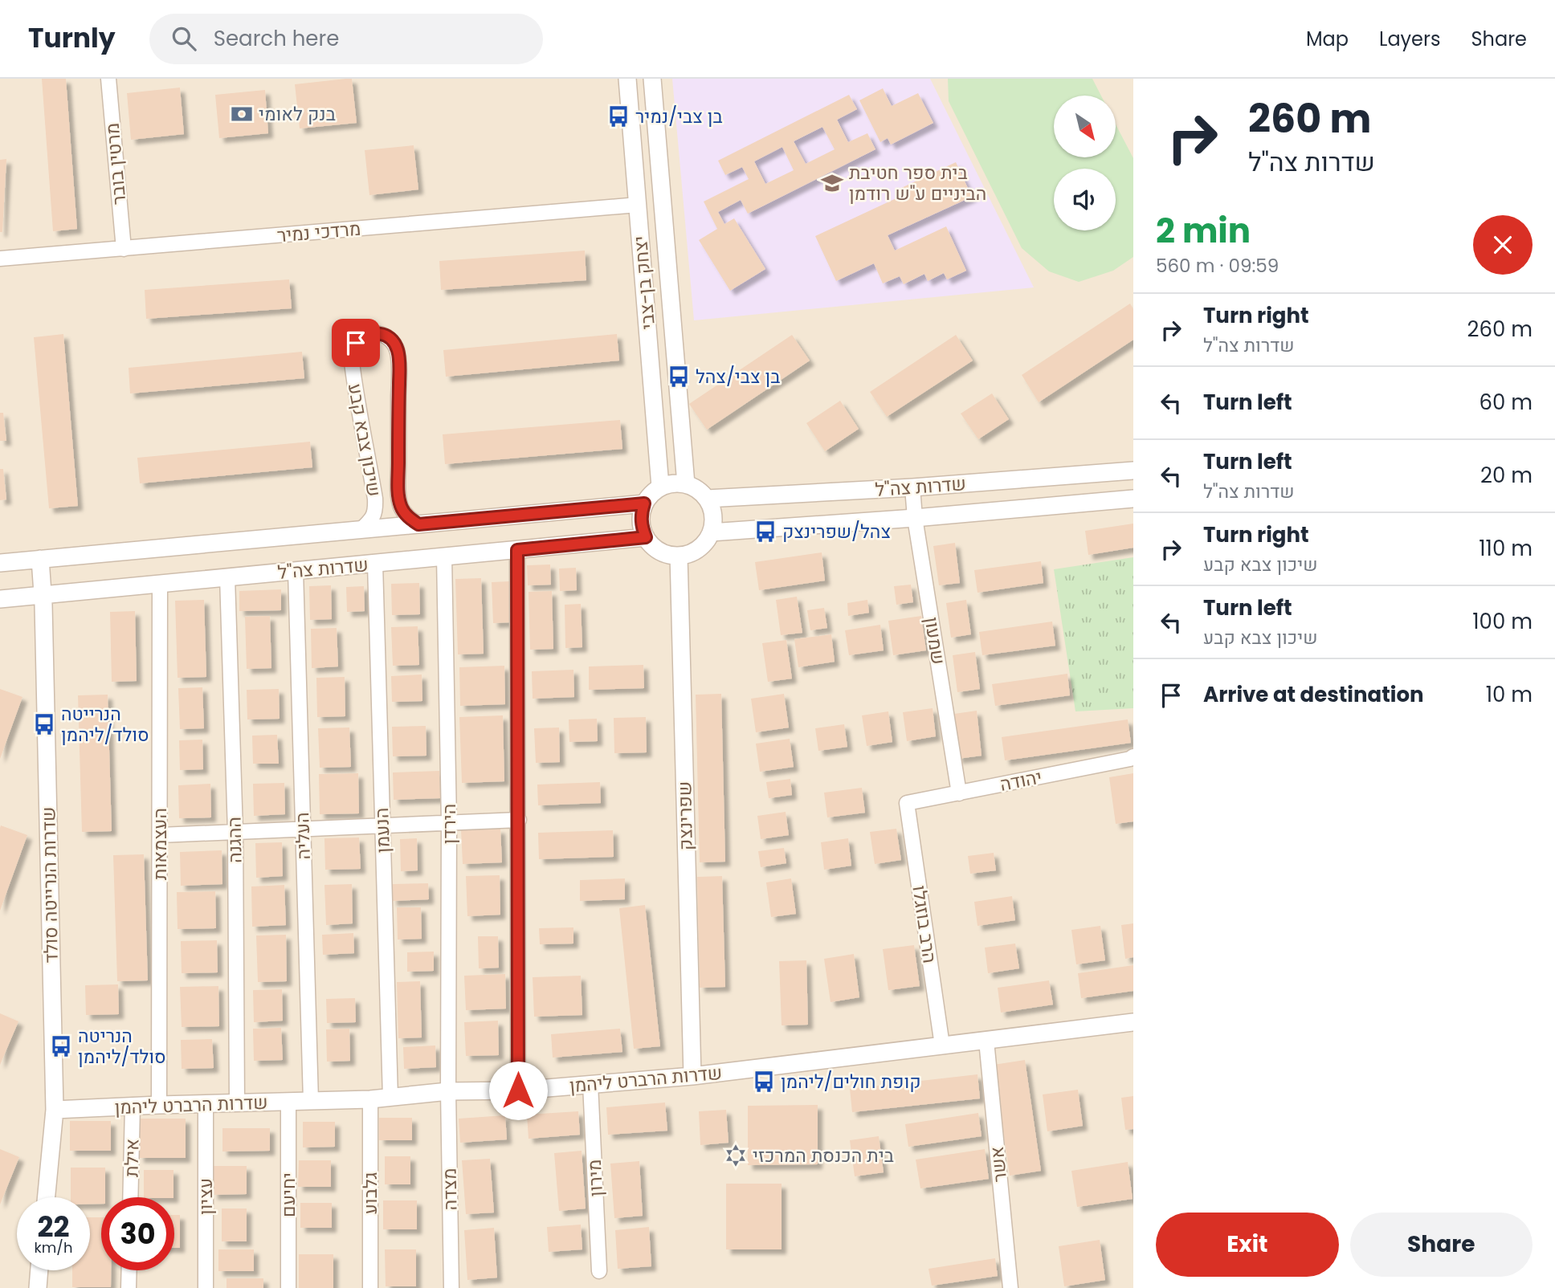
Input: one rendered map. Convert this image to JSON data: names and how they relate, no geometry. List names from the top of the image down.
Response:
{
  "streets": {
    "street": [
      "מרטין בובר",
      "מרדכי נמיר",
      "יצחק בן-צבי",
      "שיכון צבא קבע",
      "שדרות צה\"ל",
      "שמעון",
      "יהודה",
      "שפרינצק",
      "הירדן",
      "הנעמן",
      "העליה",
      "ההגנה",
      "העצמאות",
      "שדרות הנרייטה סולד",
      "הרב בוזגלו",
      "שדרות הרברט ליהמן",
      "אילת",
      "אשר",
      "מירון",
      "מצדה",
      "גלבוע",
      "יחיעם",
      "עציון"
    ]
  },
  "crossings": [
    ["מרטין בובר", "מרדכי נמיר"],
    ["מרדכי נמיר", "יצחק בן-צבי"],
    ["יצחק בן-צבי", "שדרות צה\"ל"],
    ["יצחק בן-צבי", "שפרינצק"],
    ["שיכון צבא קבע", "שדרות צה\"ל"],
    ["שדרות צה\"ל", "שמעון"],
    ["שדרות צה\"ל", "שפרינצק"],
    ["שדרות צה\"ל", "הירדן"],
    ["שדרות צה\"ל", "הנעמן"],
    ["שדרות צה\"ל", "העליה"],
    ["שדרות צה\"ל", "ההגנה"],
    ["שדרות צה\"ל", "העצמאות"],
    ["שדרות צה\"ל", "שדרות הנרייטה סולד"],
    ["שמעון", "יהודה"],
    ["יהודה", "הרב בוזגלו"],
    ["שפרינצק", "שדרות הרברט ליהמן"],
    ["הירדן", "שדרות הרברט ליהמן"],
    ["הירדן", "מצדה"],
    ["הנעמן", "שדרות הרברט ליהמן"],
    ["העליה", "שדרות הרברט ליהמן"],
    ["ההגנה", "שדרות הרברט ליהמן"],
    ["העצמאות", "שדרות הרברט ליהמן"],
    ["שדרות הנרייטה סולד", "שדרות הרברט ליהמן"],
    ["הרב בוזגלו", "שדרות הרברט ליהמן"],
    ["שדרות הרברט ליהמן", "אילת"],
    ["שדרות הרברט ליהמן", "אשר"],
    ["שדרות הרברט ליהמן", "מירון"],
    ["שדרות הרברט ליהמן", "מצדה"],
    ["שדרות הרברט ליהמן", "גלבוע"],
    ["שדרות הרברט ליהמן", "יחיעם"],
    ["שדרות הרברט ליהמן", "עציון"]
  ],
  "places": {
    "bank": ["בנק לאומי"],
    "bus stop": [
      "בן צבי/נמיר",
      "בן צבי/צהל",
      "צהל/שפרינצק",
      "הנרייטה סולד/ליהמן",
      "הנריטה סולד/ליהמן",
      "קופת חולים/ליהמן"
    ],
    "school or university": ["בית ספר חטיבת הביניים ע\"ש רודמן"],
    "synagogue": ["בית הכנסת המרכזי"]
  },
  "north": "bottom right",
  "page": {
    "header": "Turnly",
    "search": "Search here",
    "nav": ["Map", "Layers", "Share"],
    "turn": ["260 m", "שדרות צה\"ל"],
    "heading": ["2 min", "560 m · 09:59"],
    "list": [
      {
        "name": "Turn right",
        "note": "שדרות צה\"ל",
        "value": "260 m"
      },
      {
        "name": "Turn left",
        "value": "60 m"
      },
      {
        "name": "Turn left",
        "note": "שדרות צה\"ל",
        "value": "20 m"
      },
      {
        "name": "Turn right",
        "note": "שיכון צבא קבע",
        "value": "110 m"
      },
      {
        "name": "Turn left",
        "note": "שיכון צבא קבע",
        "value": "100 m"
      },
      {
        "name": "Arrive at destination",
        "value": "10 m"
      }
    ],
    "speed": "22 km/h",
    "limit": "30",
    "buttons": ["Exit", "Share"]
  }
}
